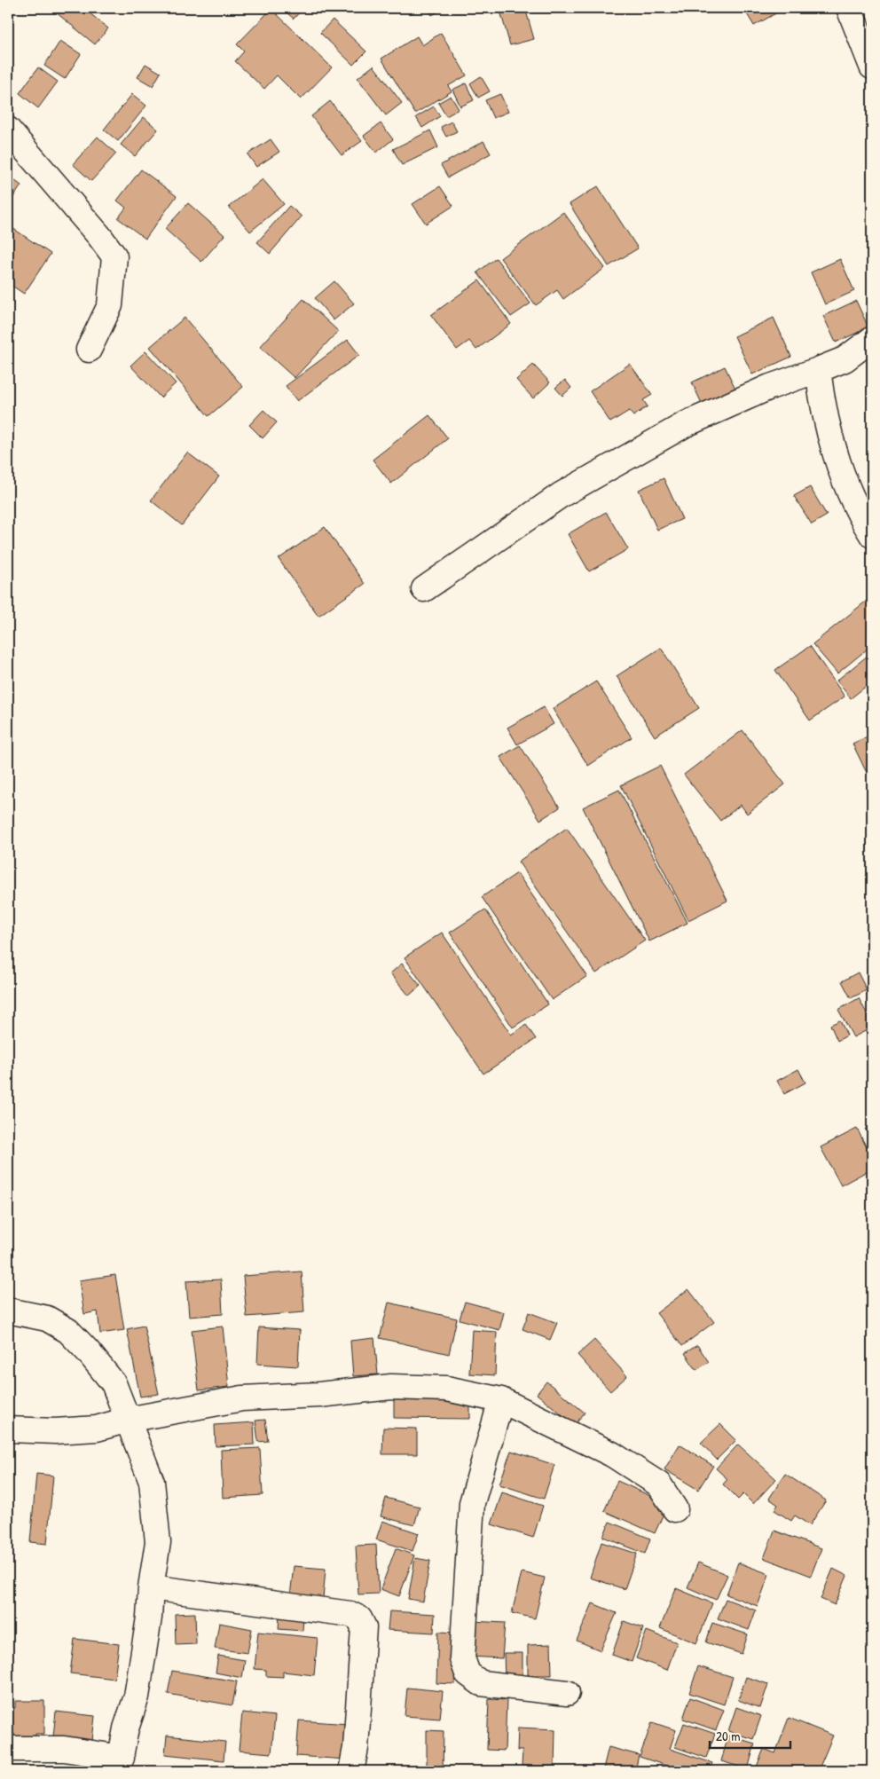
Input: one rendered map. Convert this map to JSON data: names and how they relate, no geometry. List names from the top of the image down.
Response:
{
  "scale_bar": "20 m"
}
